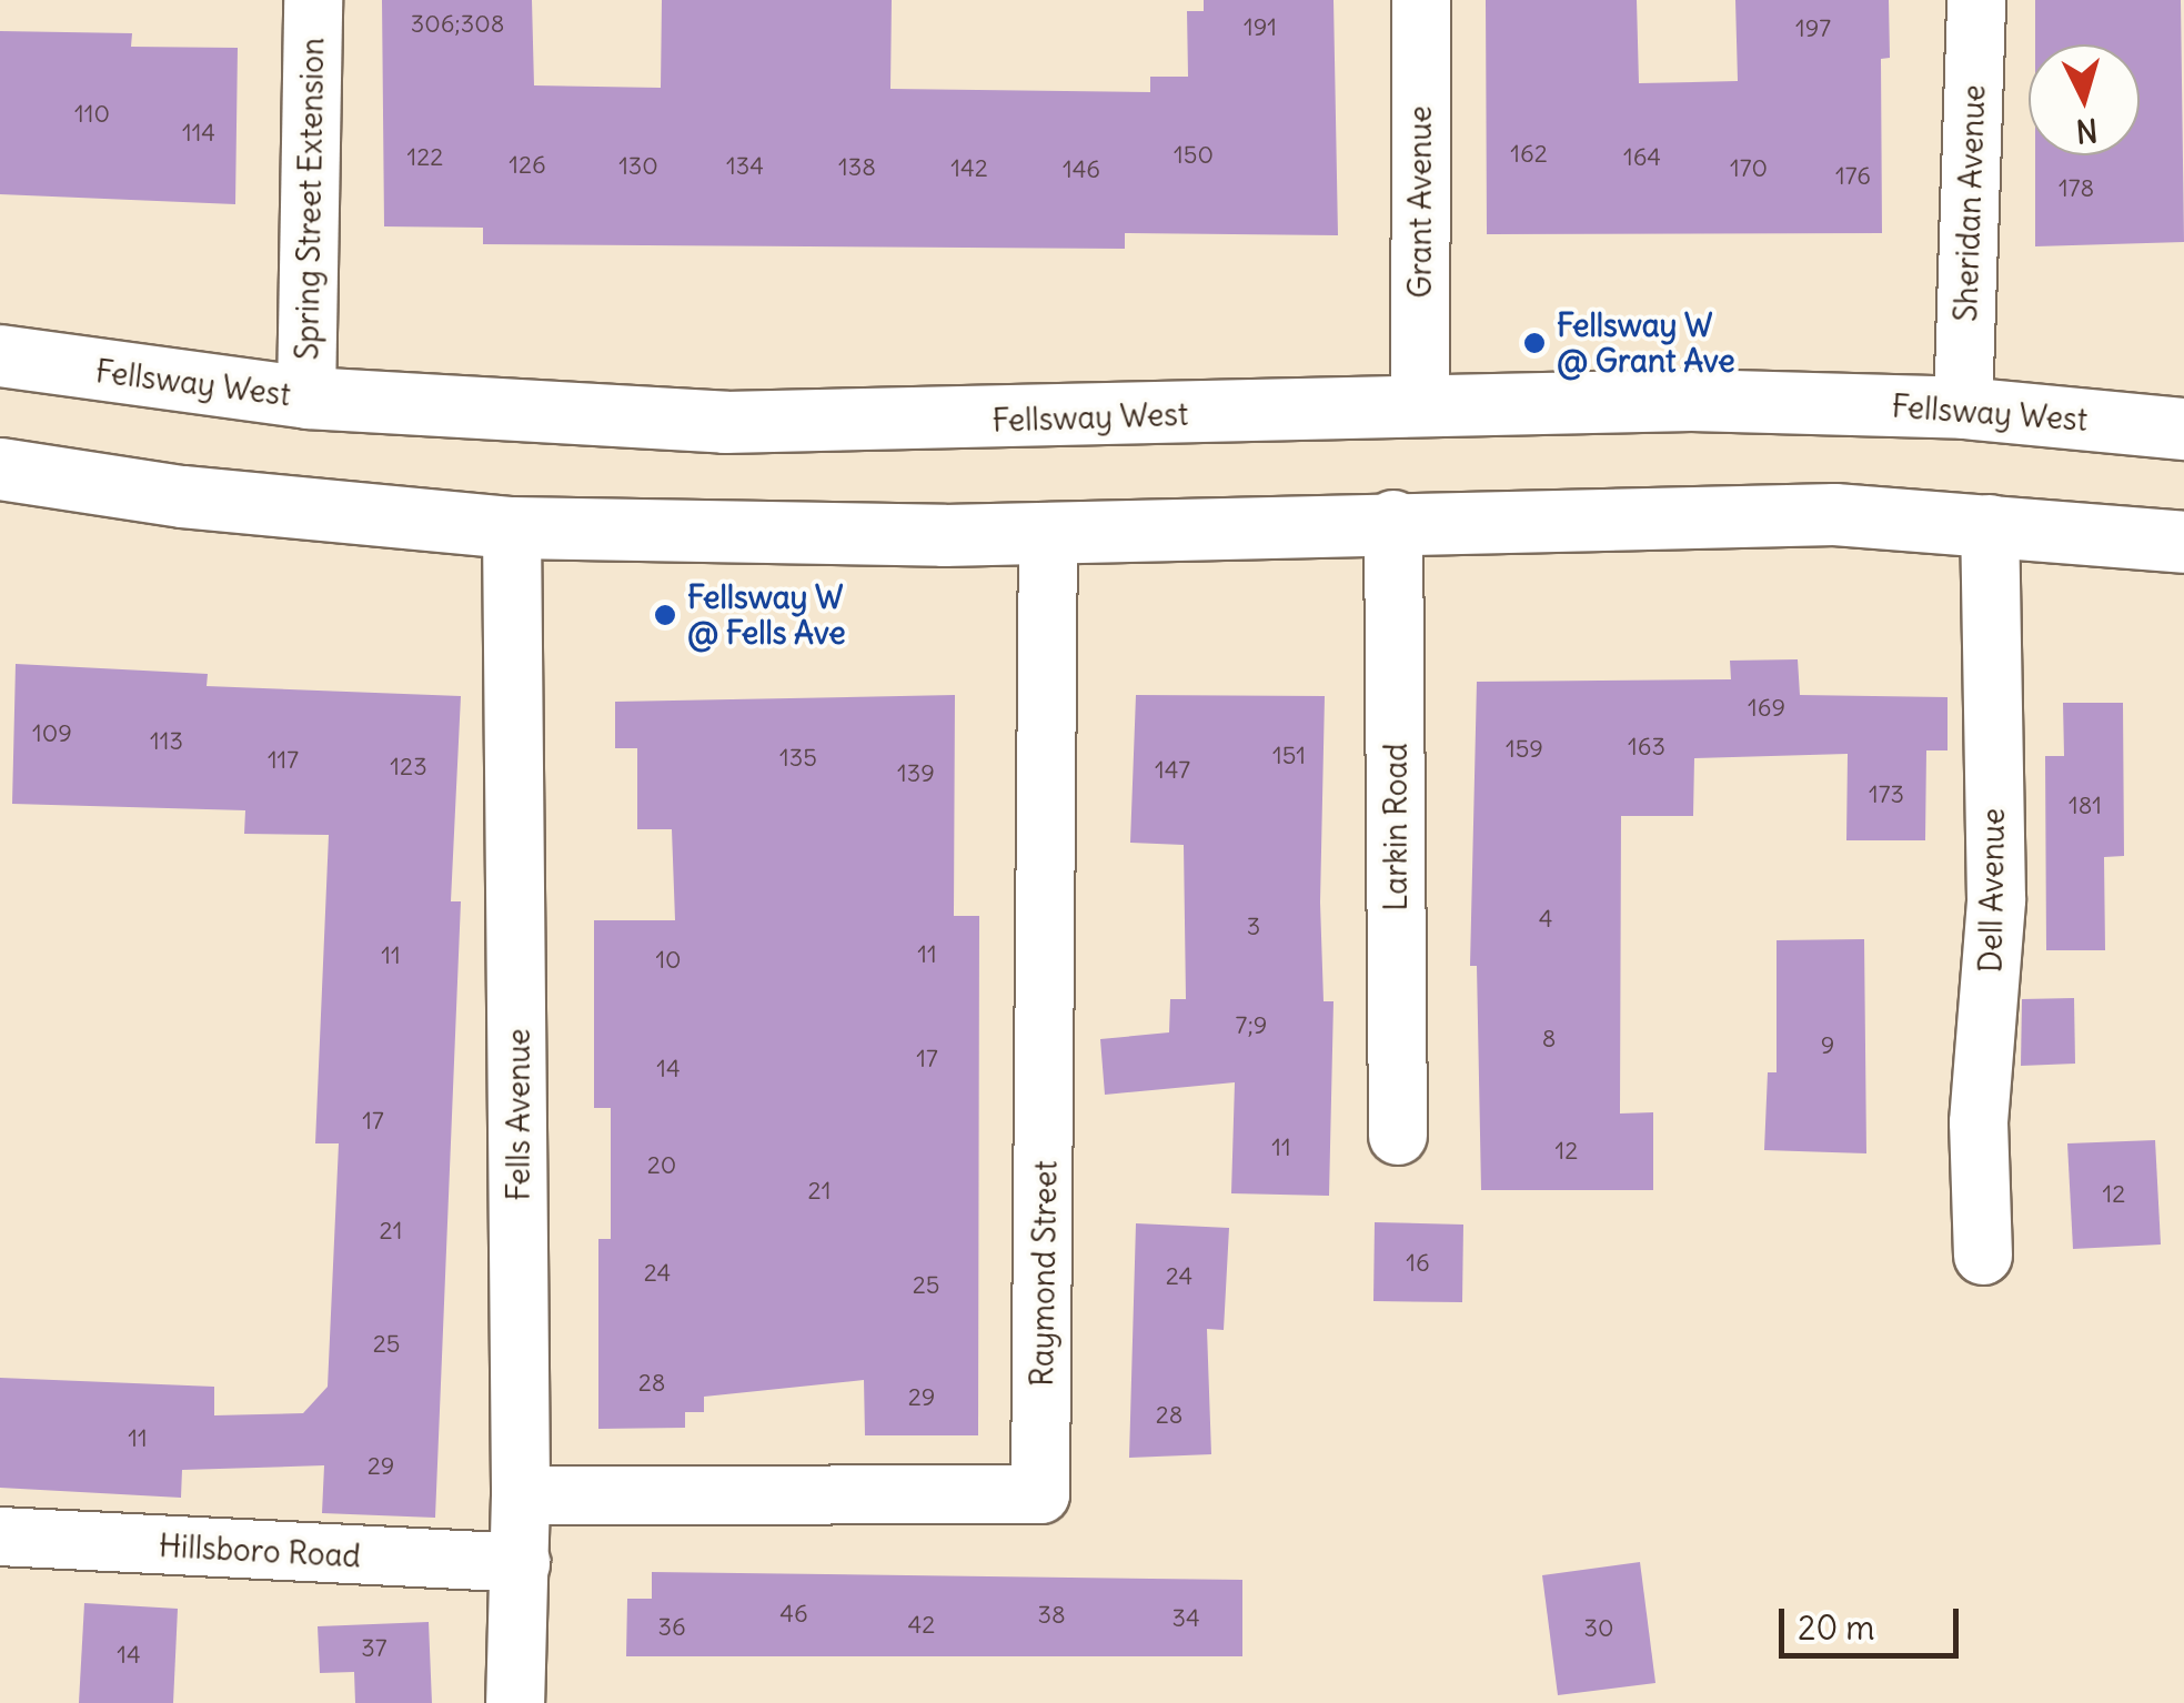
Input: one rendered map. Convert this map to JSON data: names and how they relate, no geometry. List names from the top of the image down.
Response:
{
  "streets": {
    "main road": ["Fellsway West"],
    "street": [
      "Spring Street Extension",
      "Grant Avenue",
      "Sheridan Avenue",
      "Larkin Road",
      "Dell Avenue",
      "Fells Avenue",
      "Raymond Street",
      "Hillsboro Road"
    ]
  },
  "crossings": [
    ["Spring Street Extension", "Fellsway West"],
    ["Grant Avenue", "Fellsway West"],
    ["Sheridan Avenue", "Fellsway West"],
    ["Fells Avenue", "Raymond Street"],
    ["Fells Avenue", "Hillsboro Road"]
  ],
  "places": ["Fellsway W @ Grant Ave", "Fellsway W @ Fells Ave"],
  "house_numbers": [
    "306;308",
    "191",
    "197",
    "110",
    "114",
    "162",
    "150",
    "122",
    "164",
    "126",
    "130",
    "134",
    "138",
    "142",
    "170",
    "146",
    "176",
    "178",
    "169",
    "109",
    "113",
    "163",
    "159",
    "151",
    "135",
    "117",
    "123",
    "147",
    "139",
    "173",
    "181",
    "4",
    "3",
    "11",
    "11",
    "10",
    "7;9",
    "8",
    "9",
    "17",
    "14",
    "17",
    "11",
    "12",
    "20",
    "21",
    "12",
    "21",
    "16",
    "24",
    "24",
    "25",
    "25",
    "28",
    "29",
    "28",
    "11",
    "29",
    "46",
    "38",
    "34",
    "42",
    "36",
    "30",
    "37",
    "14"
  ],
  "scale_bar": "20 m",
  "north": "bottom"
}
